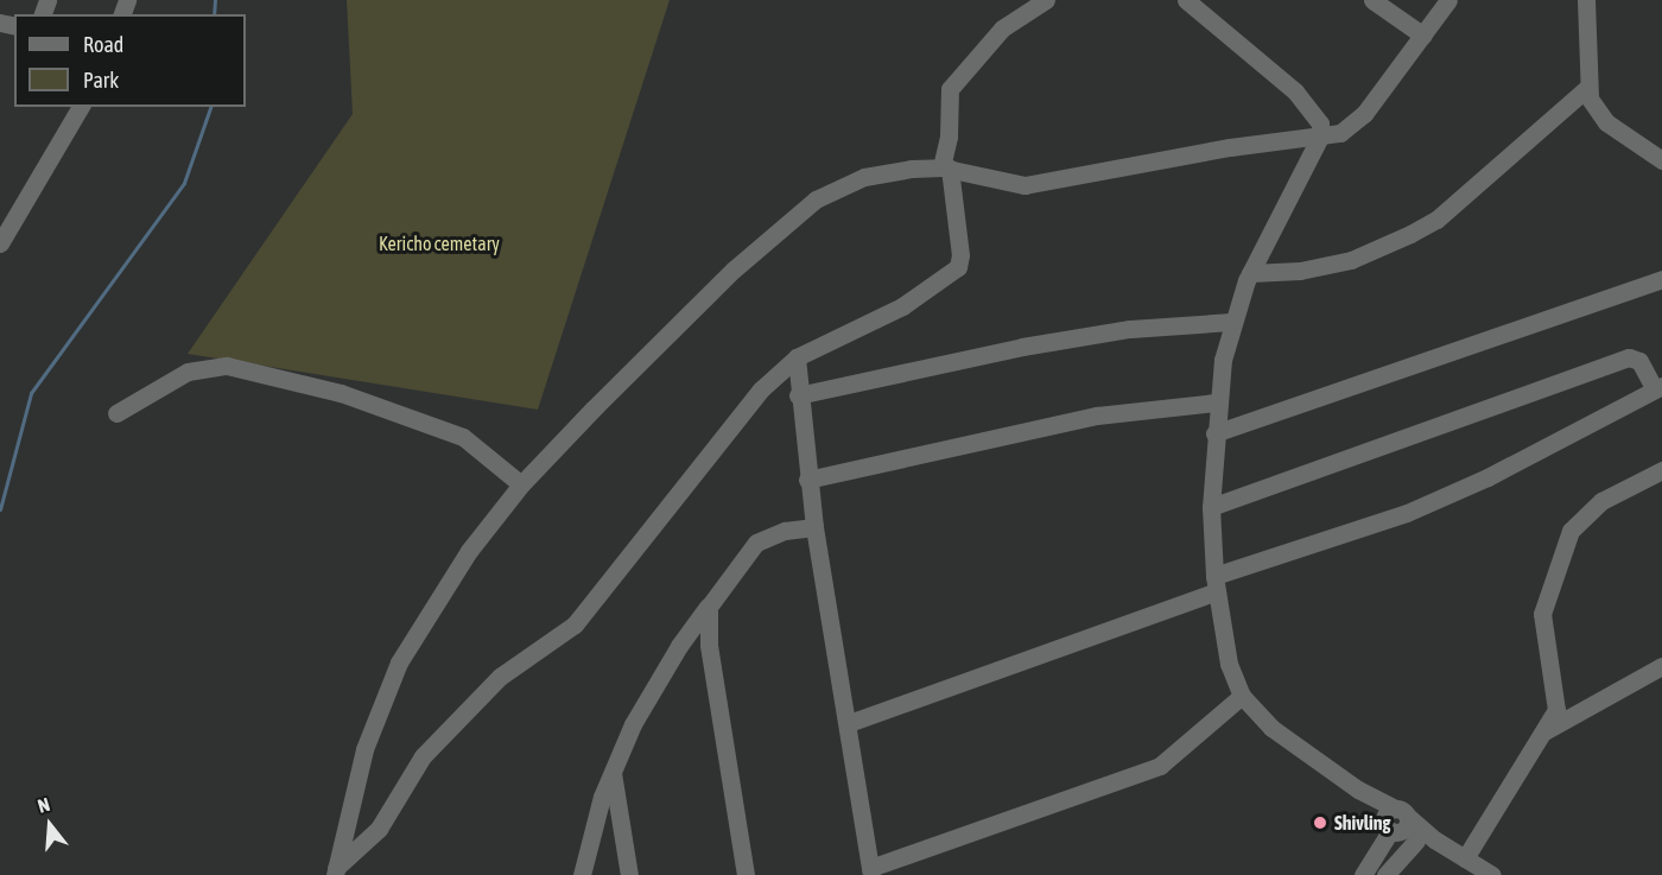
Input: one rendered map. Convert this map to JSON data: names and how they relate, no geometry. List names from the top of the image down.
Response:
{
  "parks": ["Kericho cemetary"],
  "places": ["Shivling"],
  "legend": ["Road", "Park"],
  "north": "top"
}
